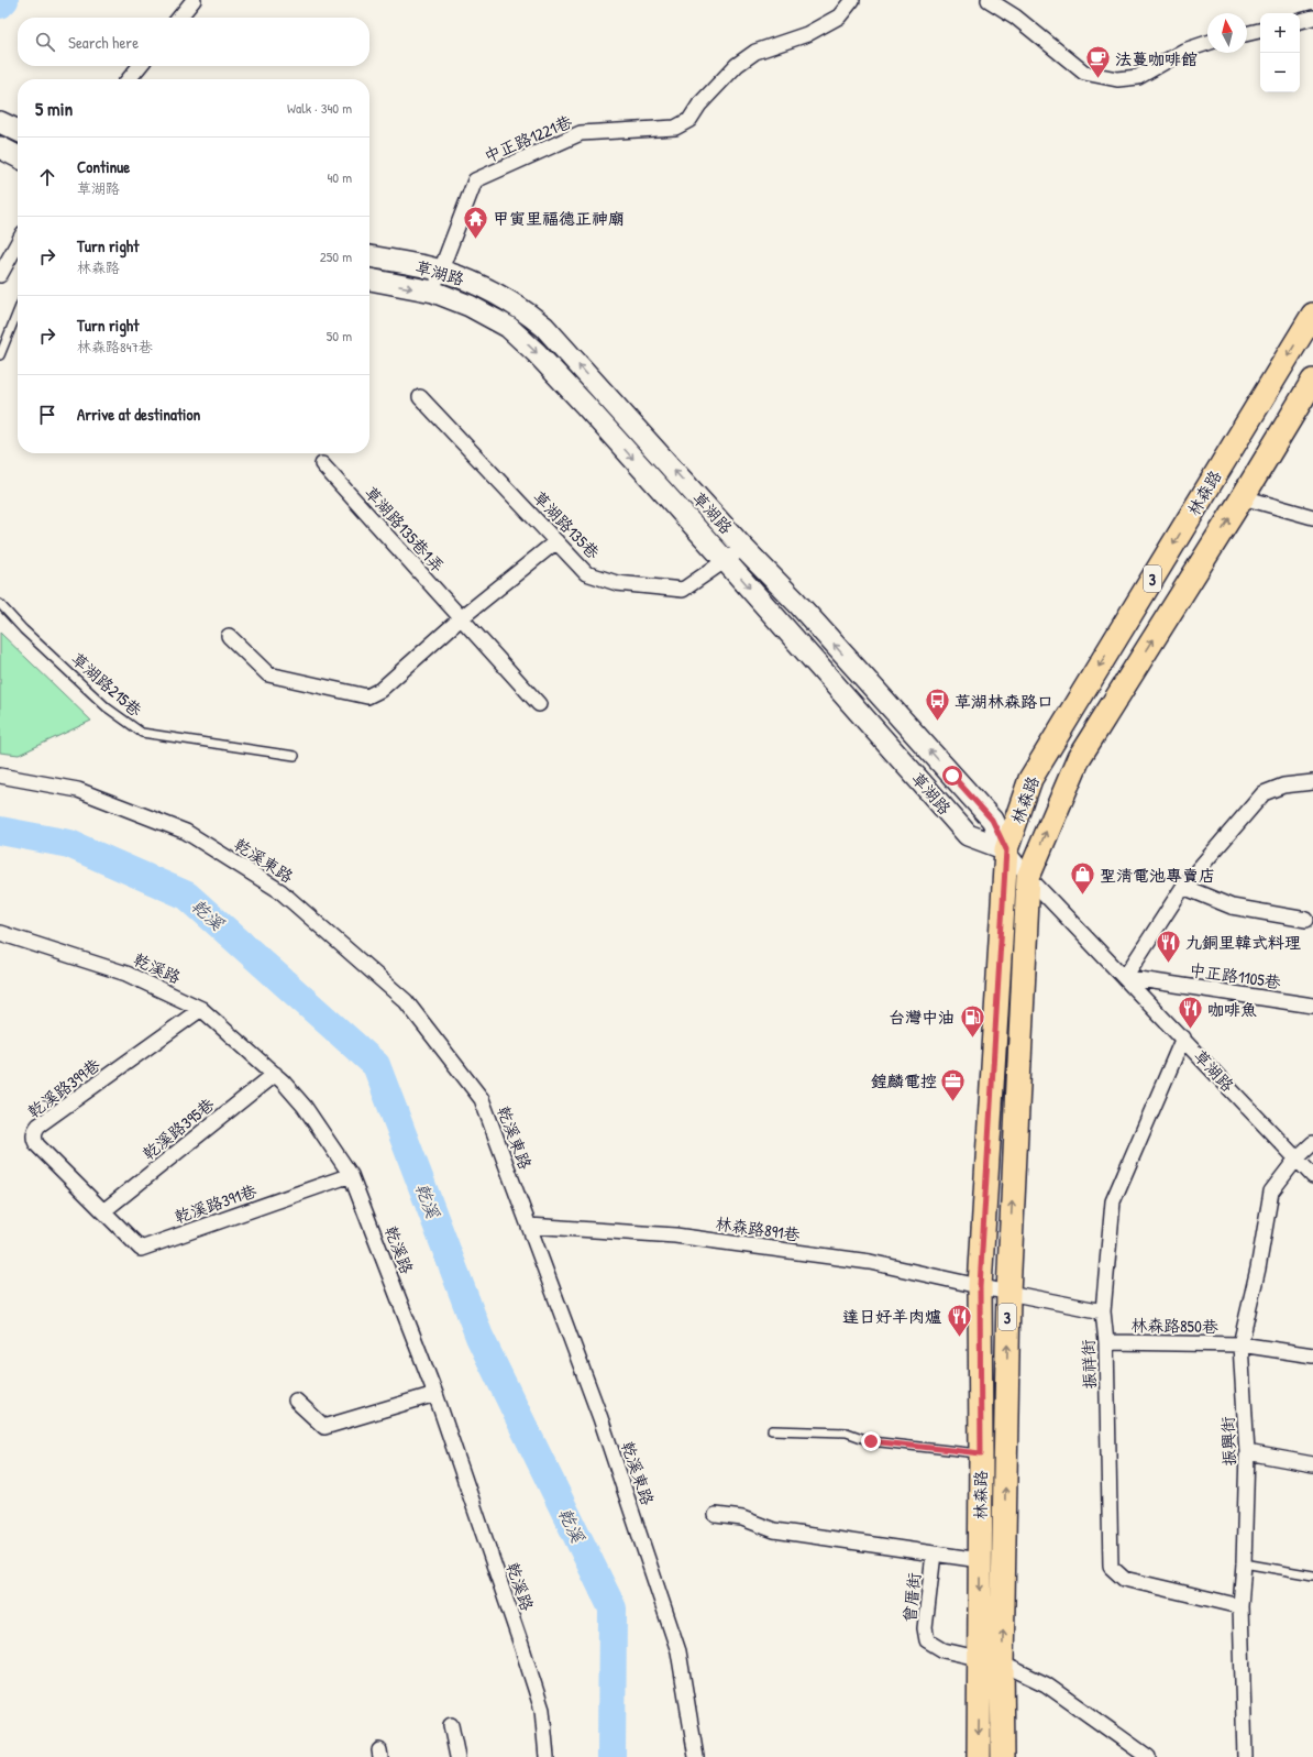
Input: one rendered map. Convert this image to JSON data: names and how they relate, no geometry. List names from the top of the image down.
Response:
{
  "streets": {
    "main road": ["林森路", "3"],
    "street": [
      "中正路1221巷",
      "草湖路",
      "草湖路135巷",
      "草湖路135巷1弄",
      "乾溪東路",
      "乾溪路",
      "中正路1105巷",
      "乾溪路399巷",
      "乾溪路395巷",
      "乾溪路391巷",
      "林森路891巷",
      "林森路850巷",
      "振祥街",
      "振興街",
      "曾厝街"
    ],
    "lane": ["草湖路215巷"]
  },
  "crossings": [
    ["中正路1221巷", "草湖路"],
    ["草湖路", "林森路"],
    ["草湖路", "草湖路135巷"],
    ["草湖路", "中正路1105巷"],
    ["草湖路", "振祥街"],
    ["草湖路", "振興街"],
    ["林森路", "林森路891巷"],
    ["林森路", "曾厝街"],
    ["乾溪東路", "林森路891巷"],
    ["乾溪路", "乾溪路399巷"],
    ["乾溪路", "乾溪路395巷"],
    ["乾溪路", "乾溪路391巷"],
    ["乾溪路399巷", "乾溪路395巷"],
    ["乾溪路399巷", "乾溪路391巷"],
    ["乾溪路395巷", "乾溪路391巷"],
    ["林森路850巷", "振祥街"],
    ["林森路850巷", "振興街"],
    ["振祥街", "振興街"]
  ],
  "water": ["乾溪"],
  "places": {
    "cafe": ["法蔓咖啡館"],
    "temple": ["甲寅里福德正神廟"],
    "bus stop": ["草湖林森路口"],
    "shop": ["聖清電池專賣店"],
    "restaurant": ["九銅里韓式料理", "咖啡魚", "達日好羊肉爐"],
    "fuel station": ["台灣中油"],
    "office": ["鍠麟電控"]
  },
  "north": "top",
  "page": {
    "map_buttons": ["+", "−"],
    "search": "Search here",
    "heading": ["5 min", "Walk · 340 m"],
    "list": [
      ["Continue", "草湖路", "40 m"],
      ["Turn right", "林森路", "250 m"],
      ["Turn right", "林森路847巷", "50 m"],
      "Arrive at destination"
    ]
  }
}
